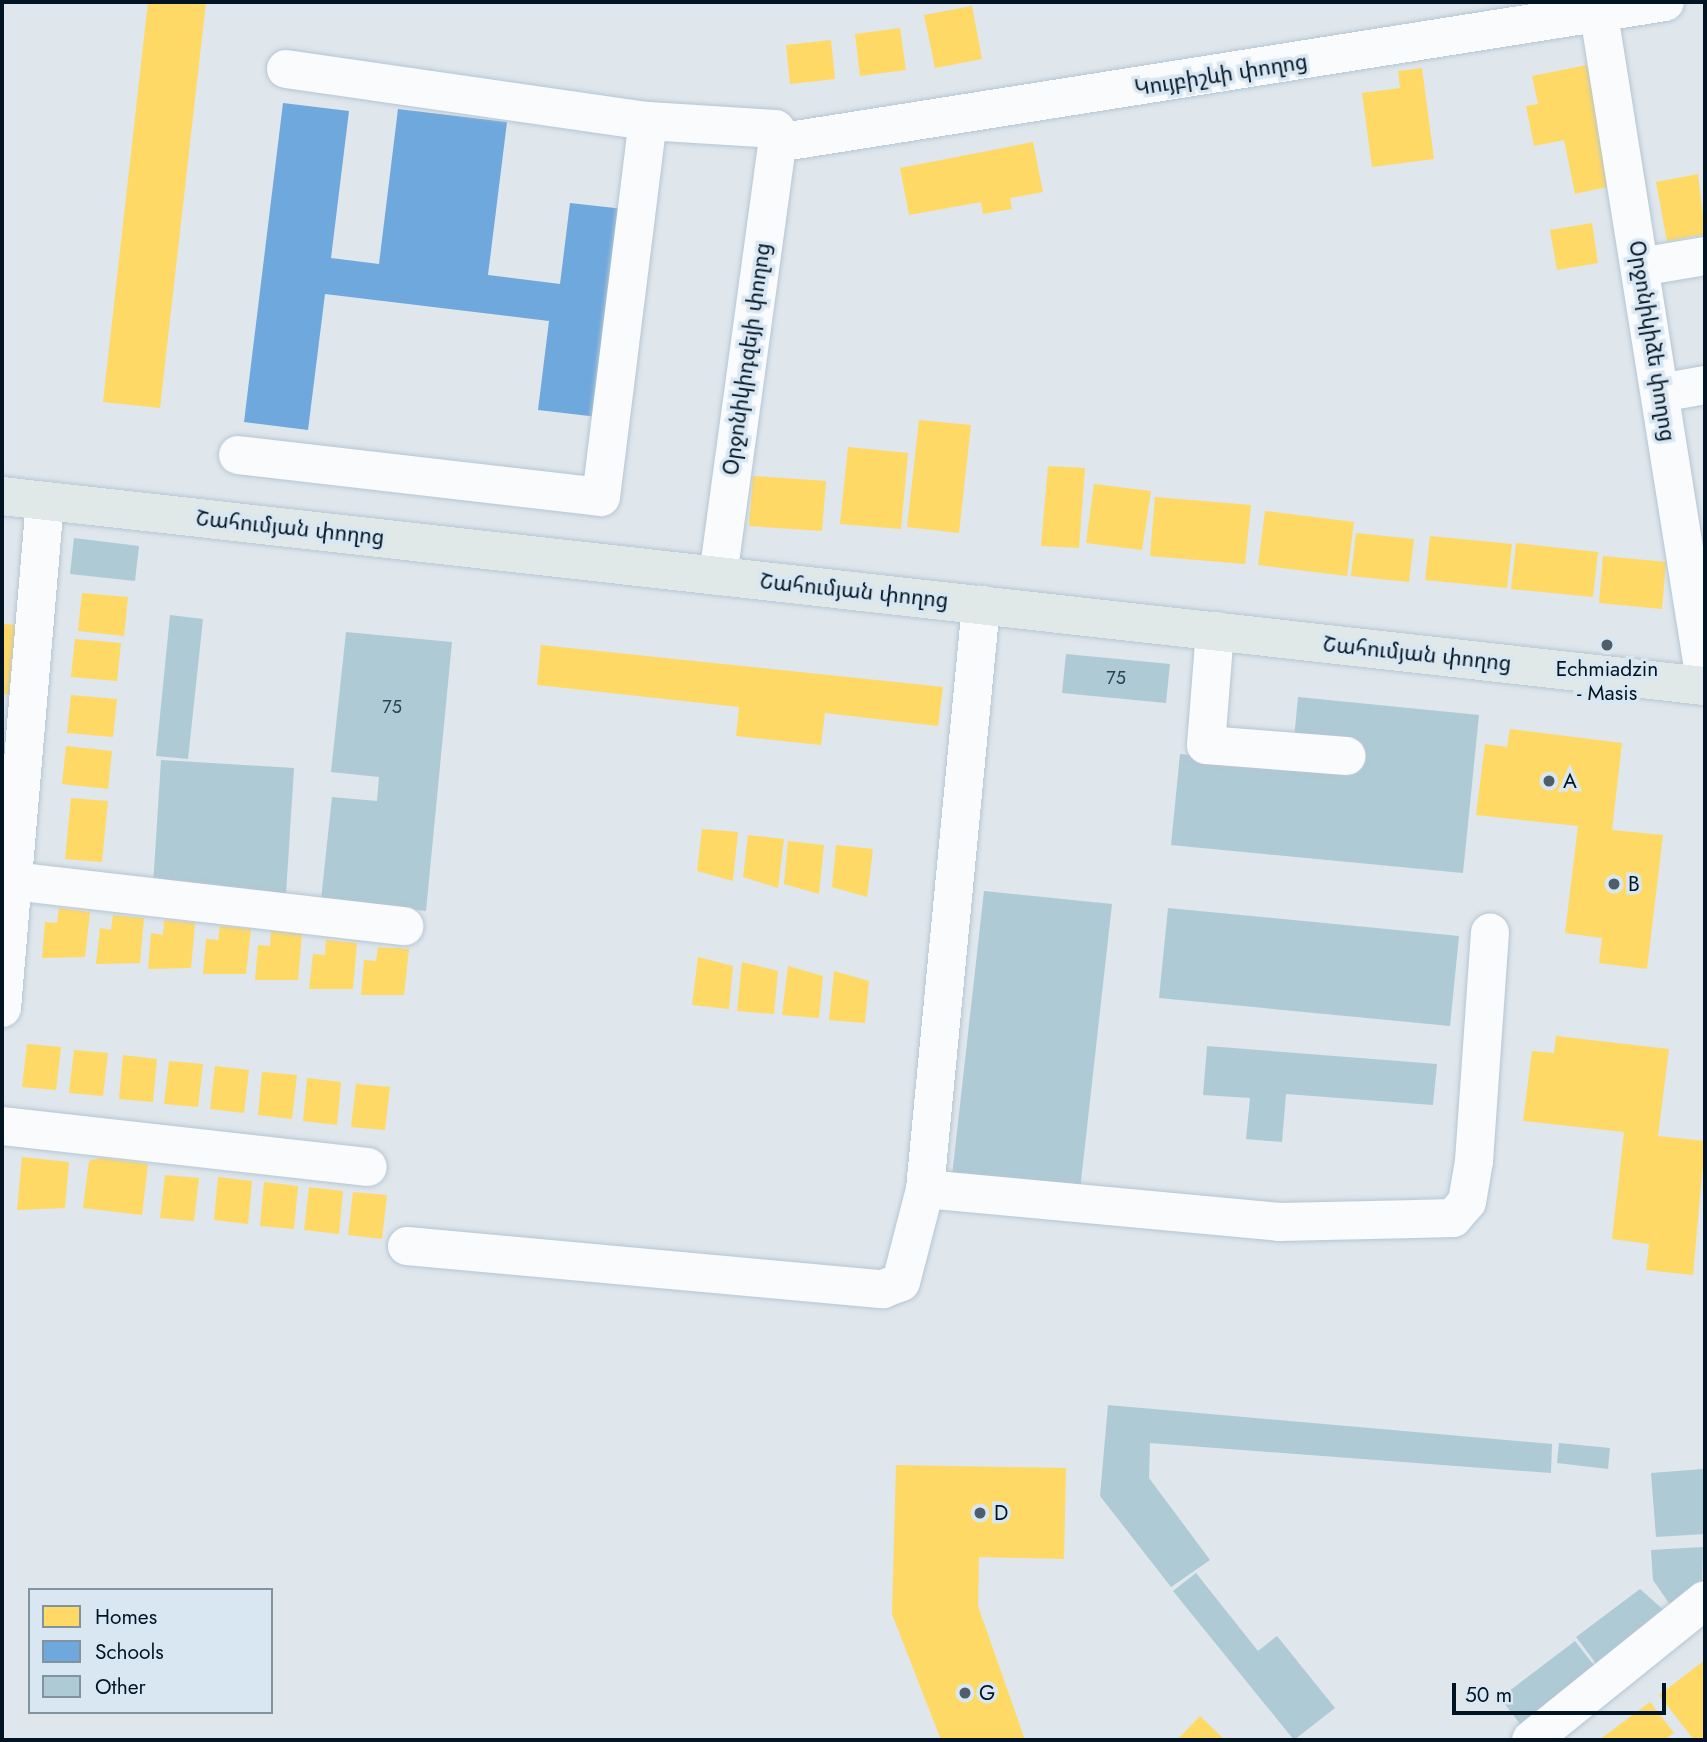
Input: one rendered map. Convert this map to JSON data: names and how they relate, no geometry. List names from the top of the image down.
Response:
{
  "streets": {
    "main road": ["Շահումյան փողոց"],
    "street": ["Կույբիշևի փողոց", "Օրջոնիկիձե փողոց", "Օրջոնիկիդզեյի փողոց"]
  },
  "crossings": [
    ["Կույբիշևի փողոց", "Օրջոնիկիձե փողոց"],
    ["Կույբիշևի փողոց", "Օրջոնիկիդզեյի փողոց"],
    ["Օրջոնիկիդզեյի փողոց", "Շահումյան փողոց"]
  ],
  "places": [
    "Echmiadzin - Masis",
    "A",
    "B",
    "D",
    "G"
  ],
  "house_numbers": ["75", "75"],
  "legend": ["Homes", "Schools", "Other"],
  "scale_bar": "50 m"
}
